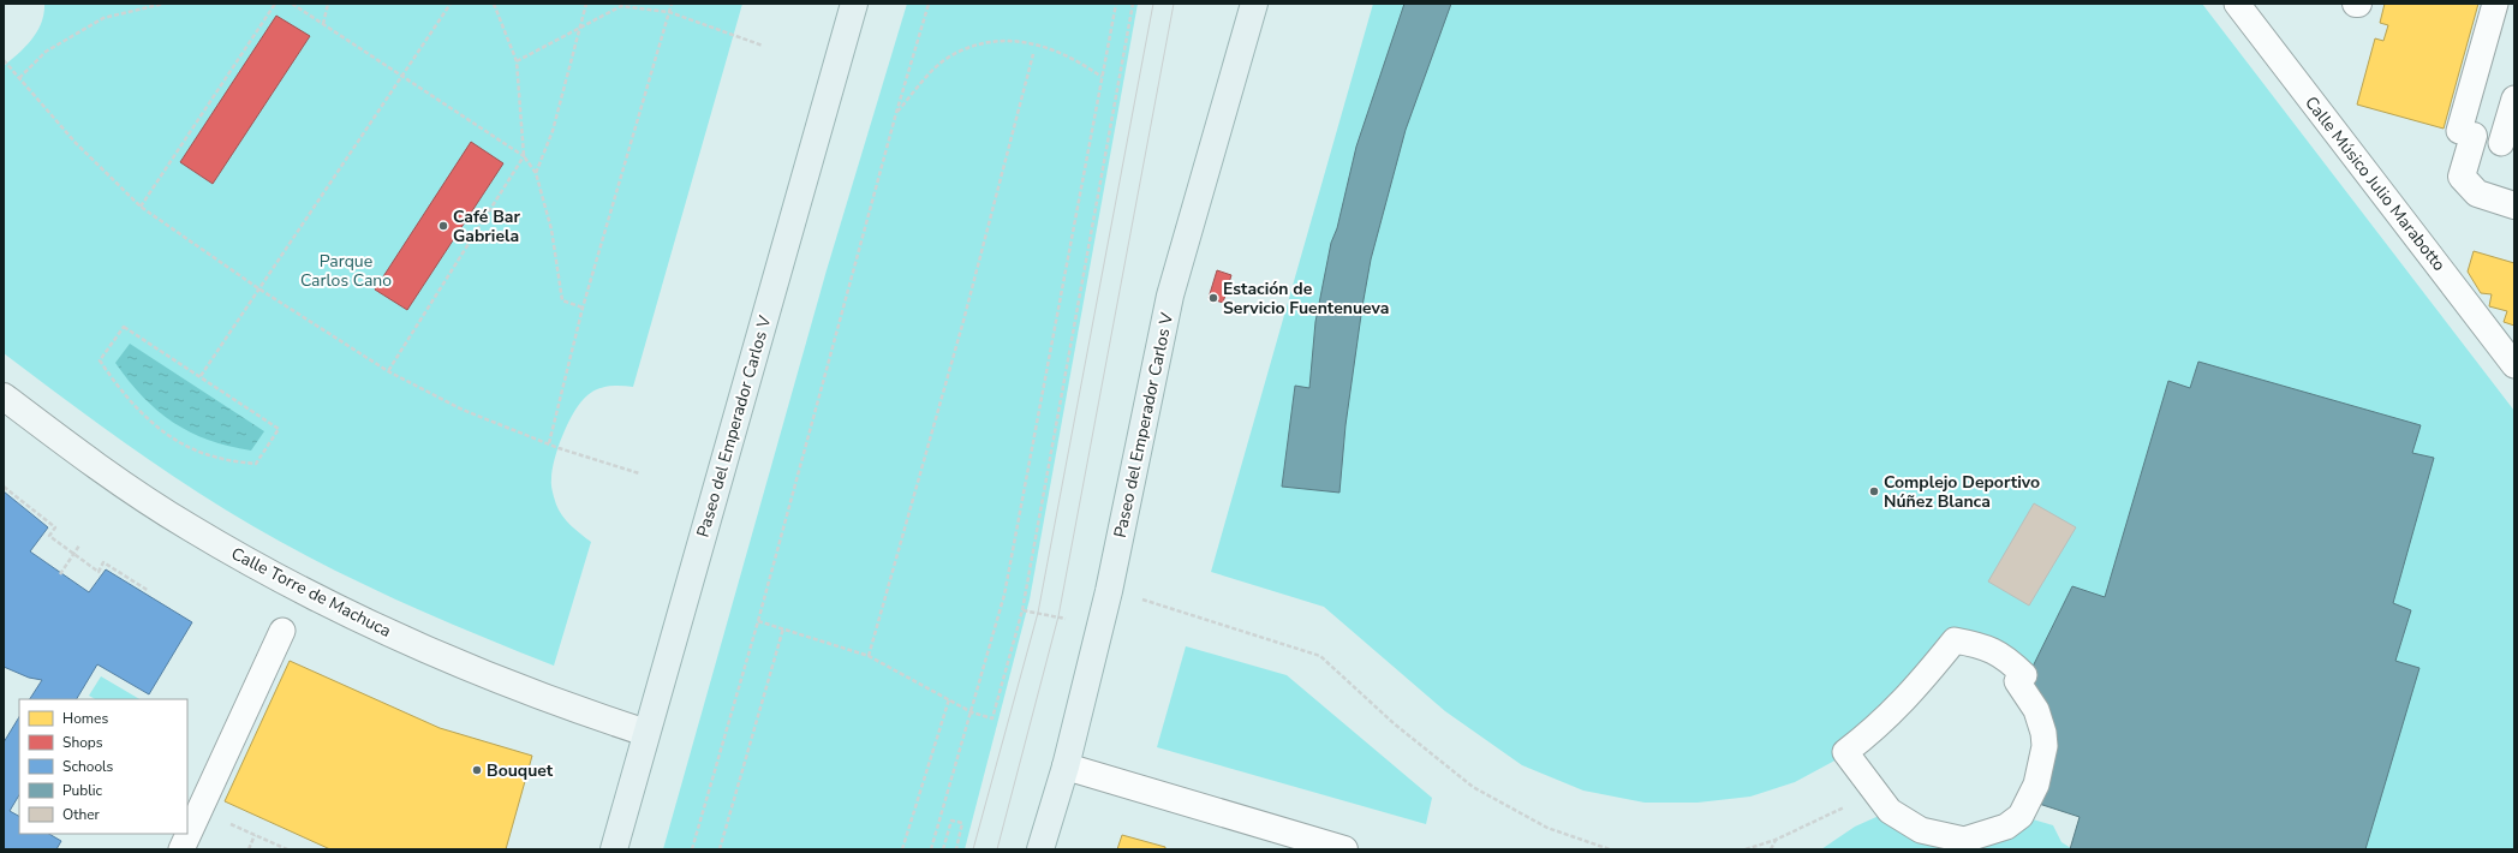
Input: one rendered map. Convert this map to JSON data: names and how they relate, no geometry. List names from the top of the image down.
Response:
{
  "streets": {
    "main road": ["Paseo del Emperador Carlos V", "Calle Torre de Machuca"],
    "street": ["Calle Músico Julio Marabotto"]
  },
  "crossings": [
    ["Paseo del Emperador Carlos V", "Calle Torre de Machuca"]
  ],
  "parks": ["Parque Carlos Cano"],
  "places": [
    "Café Bar Gabriela",
    "Estación de Servicio Fuentenueva",
    "Complejo Deportivo Núñez Blanca",
    "Bouquet"
  ],
  "legend": [
    "Homes",
    "Shops",
    "Schools",
    "Public",
    "Other"
  ]
}
